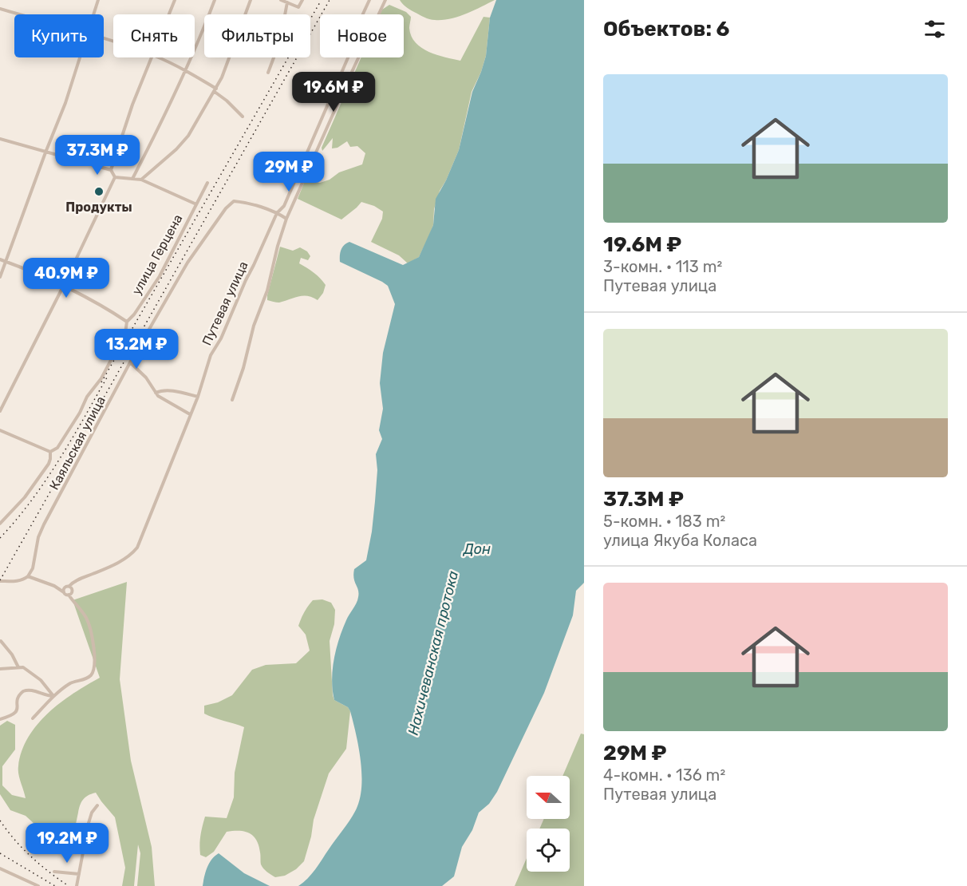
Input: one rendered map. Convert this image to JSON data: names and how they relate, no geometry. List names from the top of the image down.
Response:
{
  "streets": {
    "street": ["улица Герцена", "Путевая улица", "Каяльская улица"]
  },
  "crossings": [
    ["Путевая улица", "Каяльская улица"]
  ],
  "water": ["Дон", "Нахичеванская протока"],
  "places": ["Продукты"],
  "north": "left",
  "page": {
    "heading": "Объектов: 6",
    "chip": [
      "Купить",
      "Снять",
      "Фильтры",
      "Новое"
    ],
    "list": [
      {
        "name": "19.6M ₽",
        "note": "3-комн. · 113 m² · Путевая улица"
      },
      {
        "name": "37.3M ₽",
        "note": "5-комн. · 183 m² · улица Якуба Коласа"
      },
      {
        "name": "29M ₽",
        "note": "4-комн. · 136 m² · Путевая улица"
      }
    ],
    "price": [
      "19.6M ₽",
      "37.3M ₽",
      "29M ₽",
      "40.9M ₽",
      "13.2M ₽",
      "19.2M ₽"
    ]
  }
}
